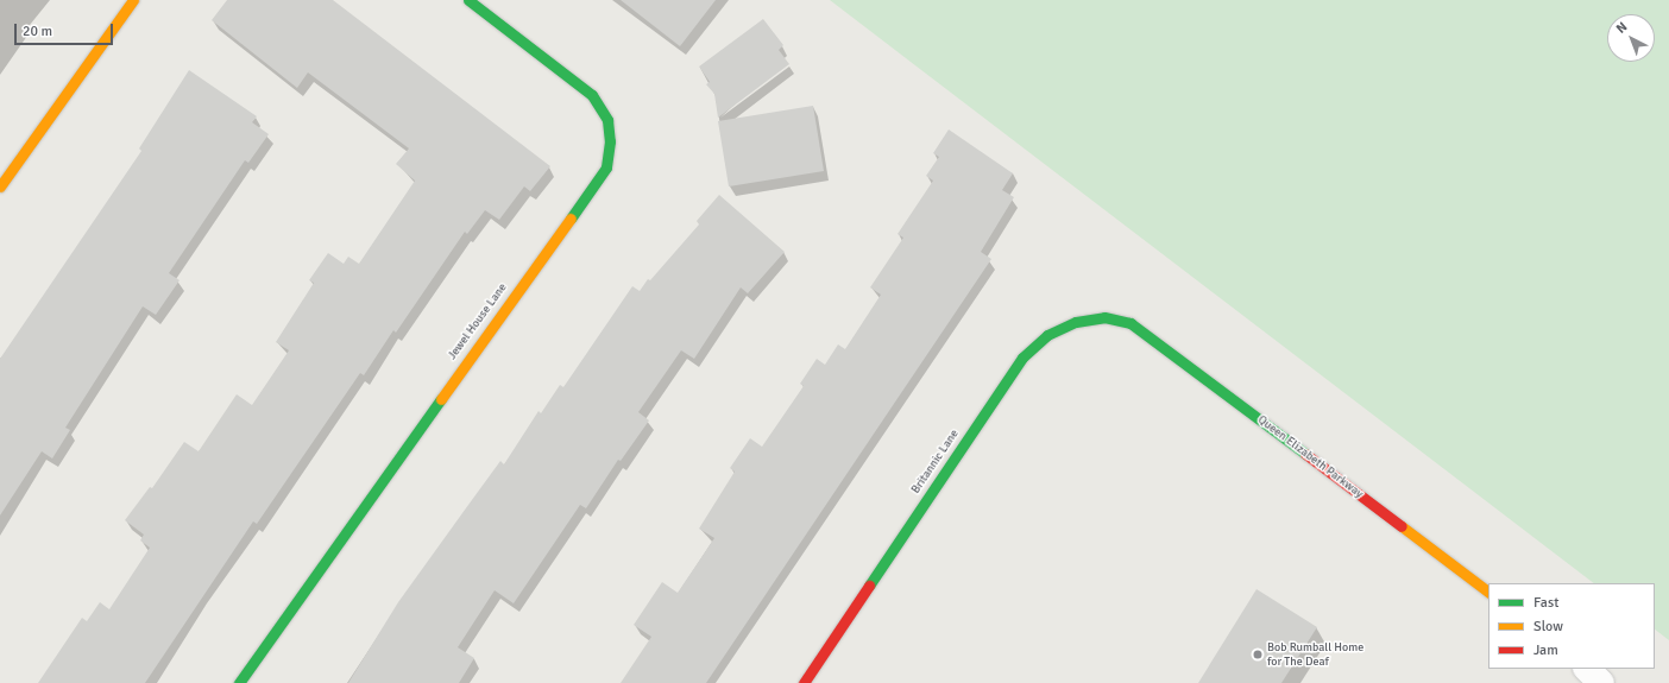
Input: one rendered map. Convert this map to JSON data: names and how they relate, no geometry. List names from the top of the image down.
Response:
{
  "streets": {
    "street": ["Jewel House Lane", "Queen Elizabeth Parkway", "Britannic Lane"]
  },
  "crossings": [
    ["Queen Elizabeth Parkway", "Britannic Lane"]
  ],
  "places": ["Bob Rumball Home for The Deaf"],
  "legend": ["Fast", "Slow", "Jam"],
  "scale_bar": "20 m",
  "north": "top left"
}
